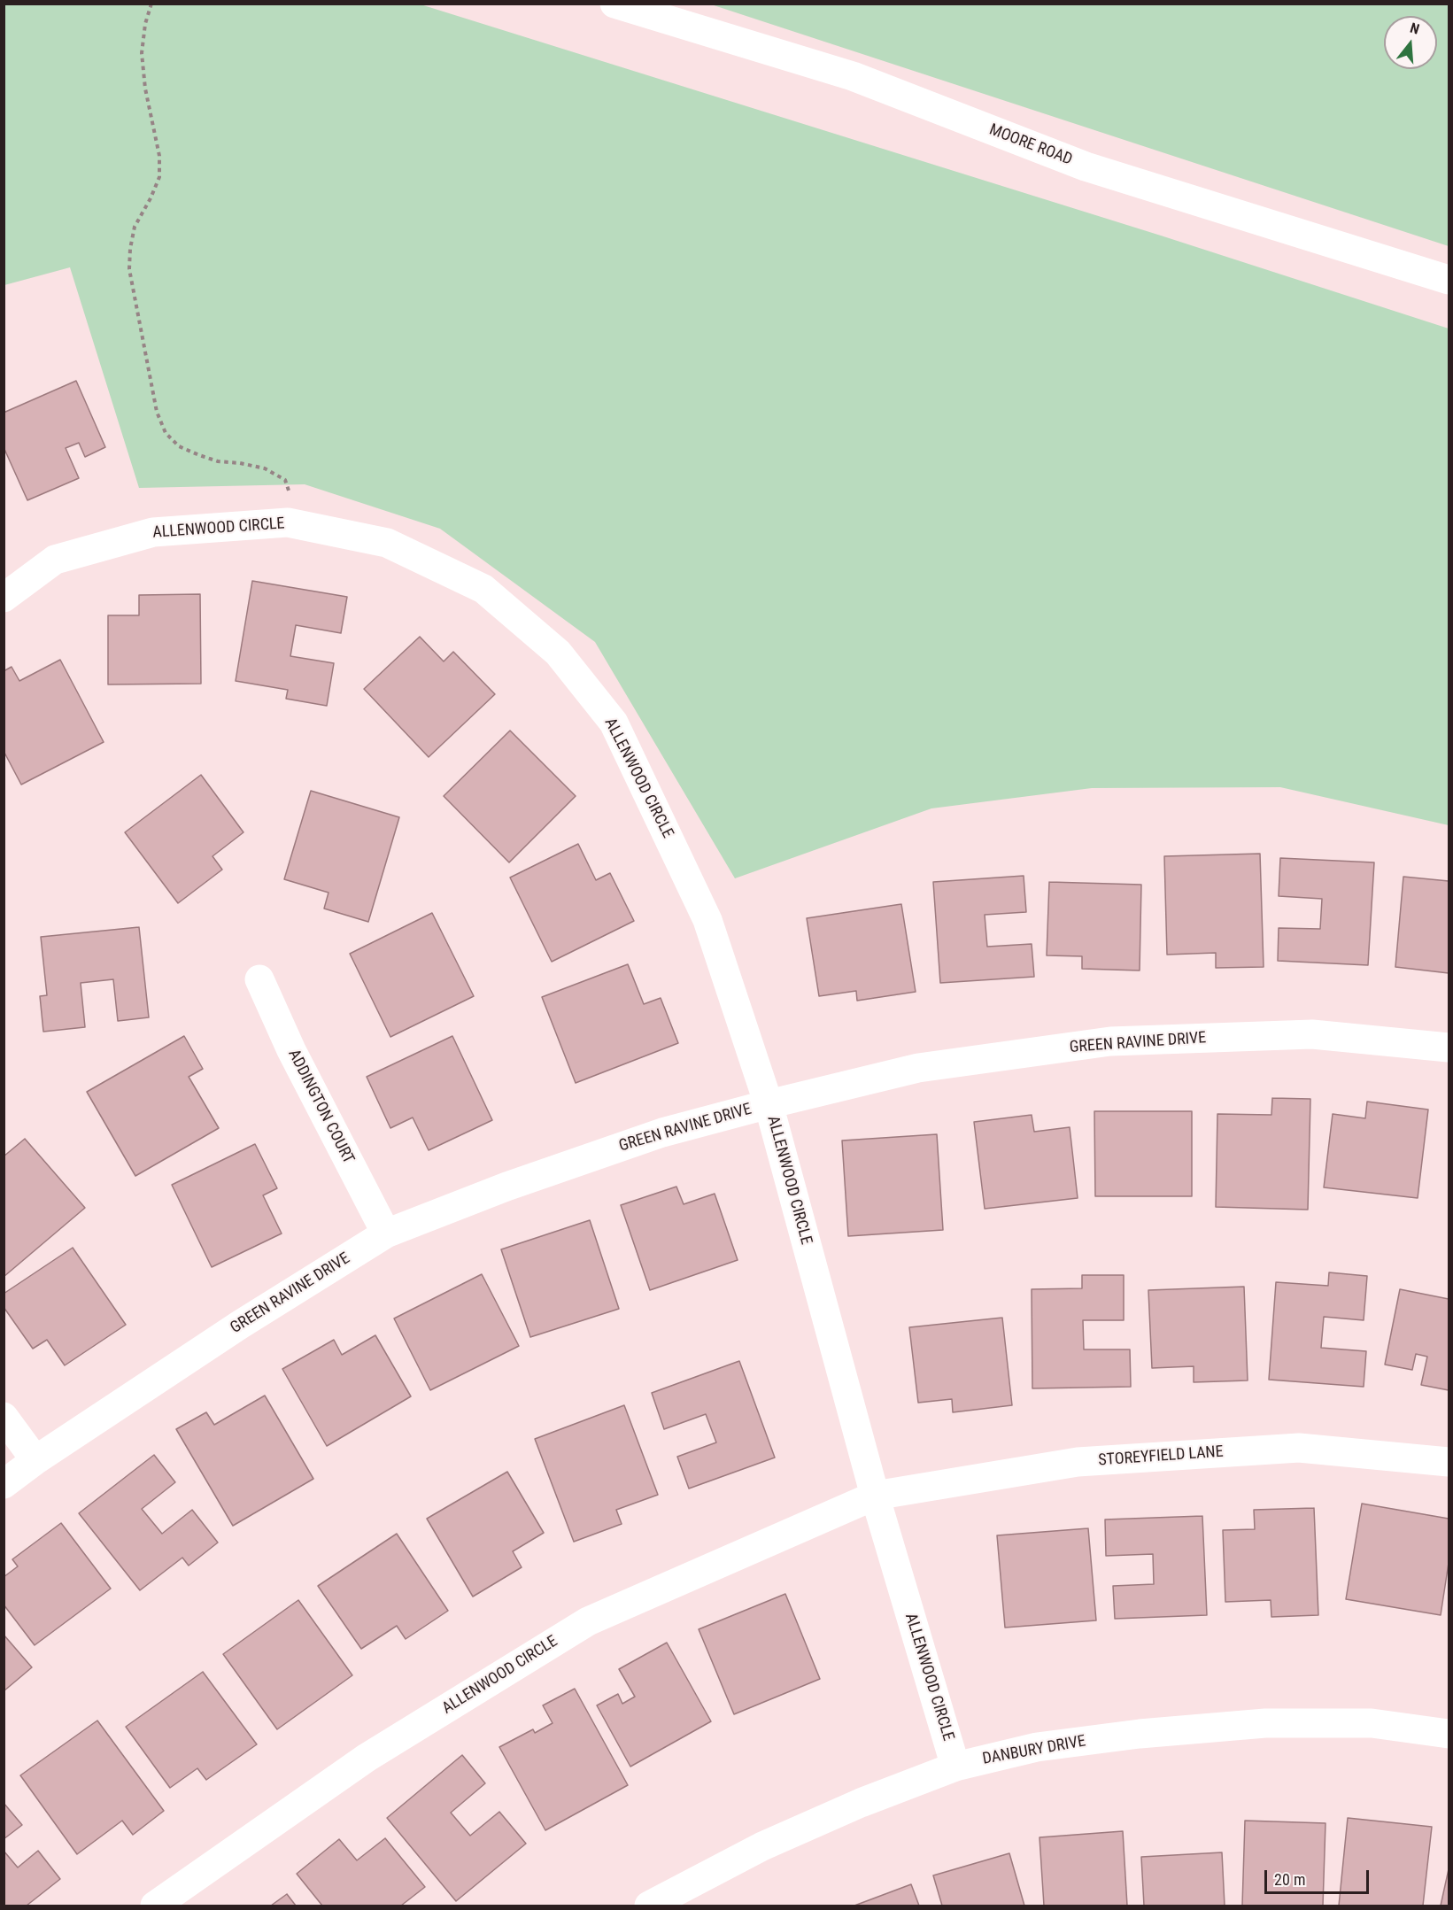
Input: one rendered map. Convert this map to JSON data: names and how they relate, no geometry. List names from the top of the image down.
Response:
{
  "streets": {
    "street": [
      "MOORE ROAD",
      "ALLENWOOD CIRCLE",
      "GREEN RAVINE DRIVE",
      "ADDINGTON COURT",
      "STOREYFIELD LANE",
      "DANBURY DRIVE"
    ]
  },
  "crossings": [
    ["ALLENWOOD CIRCLE", "GREEN RAVINE DRIVE"],
    ["ALLENWOOD CIRCLE", "STOREYFIELD LANE"],
    ["ALLENWOOD CIRCLE", "DANBURY DRIVE"],
    ["GREEN RAVINE DRIVE", "ADDINGTON COURT"]
  ],
  "scale_bar": "20 m",
  "north": "top"
}
